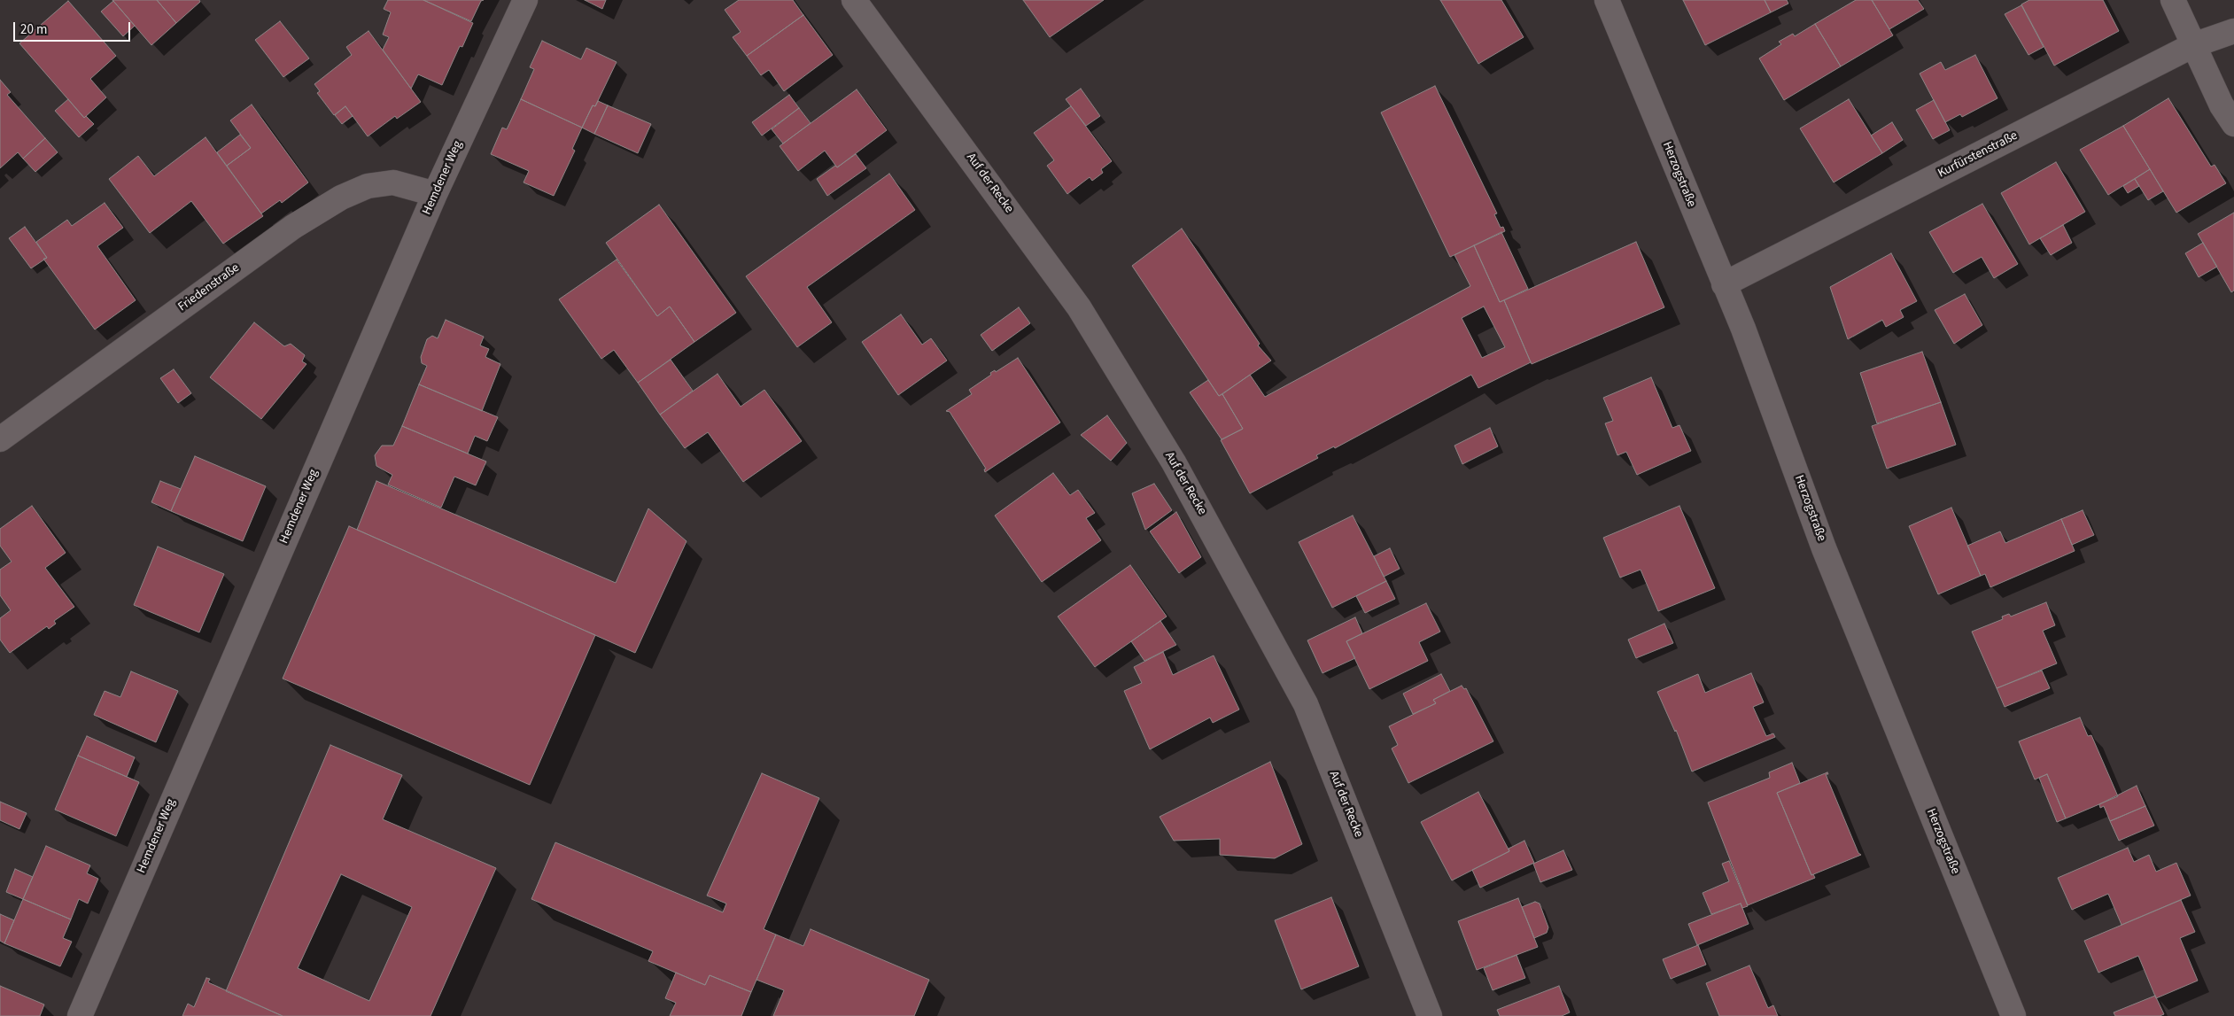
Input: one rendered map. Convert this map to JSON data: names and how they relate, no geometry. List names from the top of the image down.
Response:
{
  "streets": {
    "street": [
      "Kurfürstenstraße",
      "Herzogstraße",
      "Hemdener Weg",
      "Auf der Recke",
      "Friedenstraße"
    ]
  },
  "crossings": [
    ["Kurfürstenstraße", "Herzogstraße"],
    ["Hemdener Weg", "Friedenstraße"]
  ],
  "scale_bar": "20 m"
}
